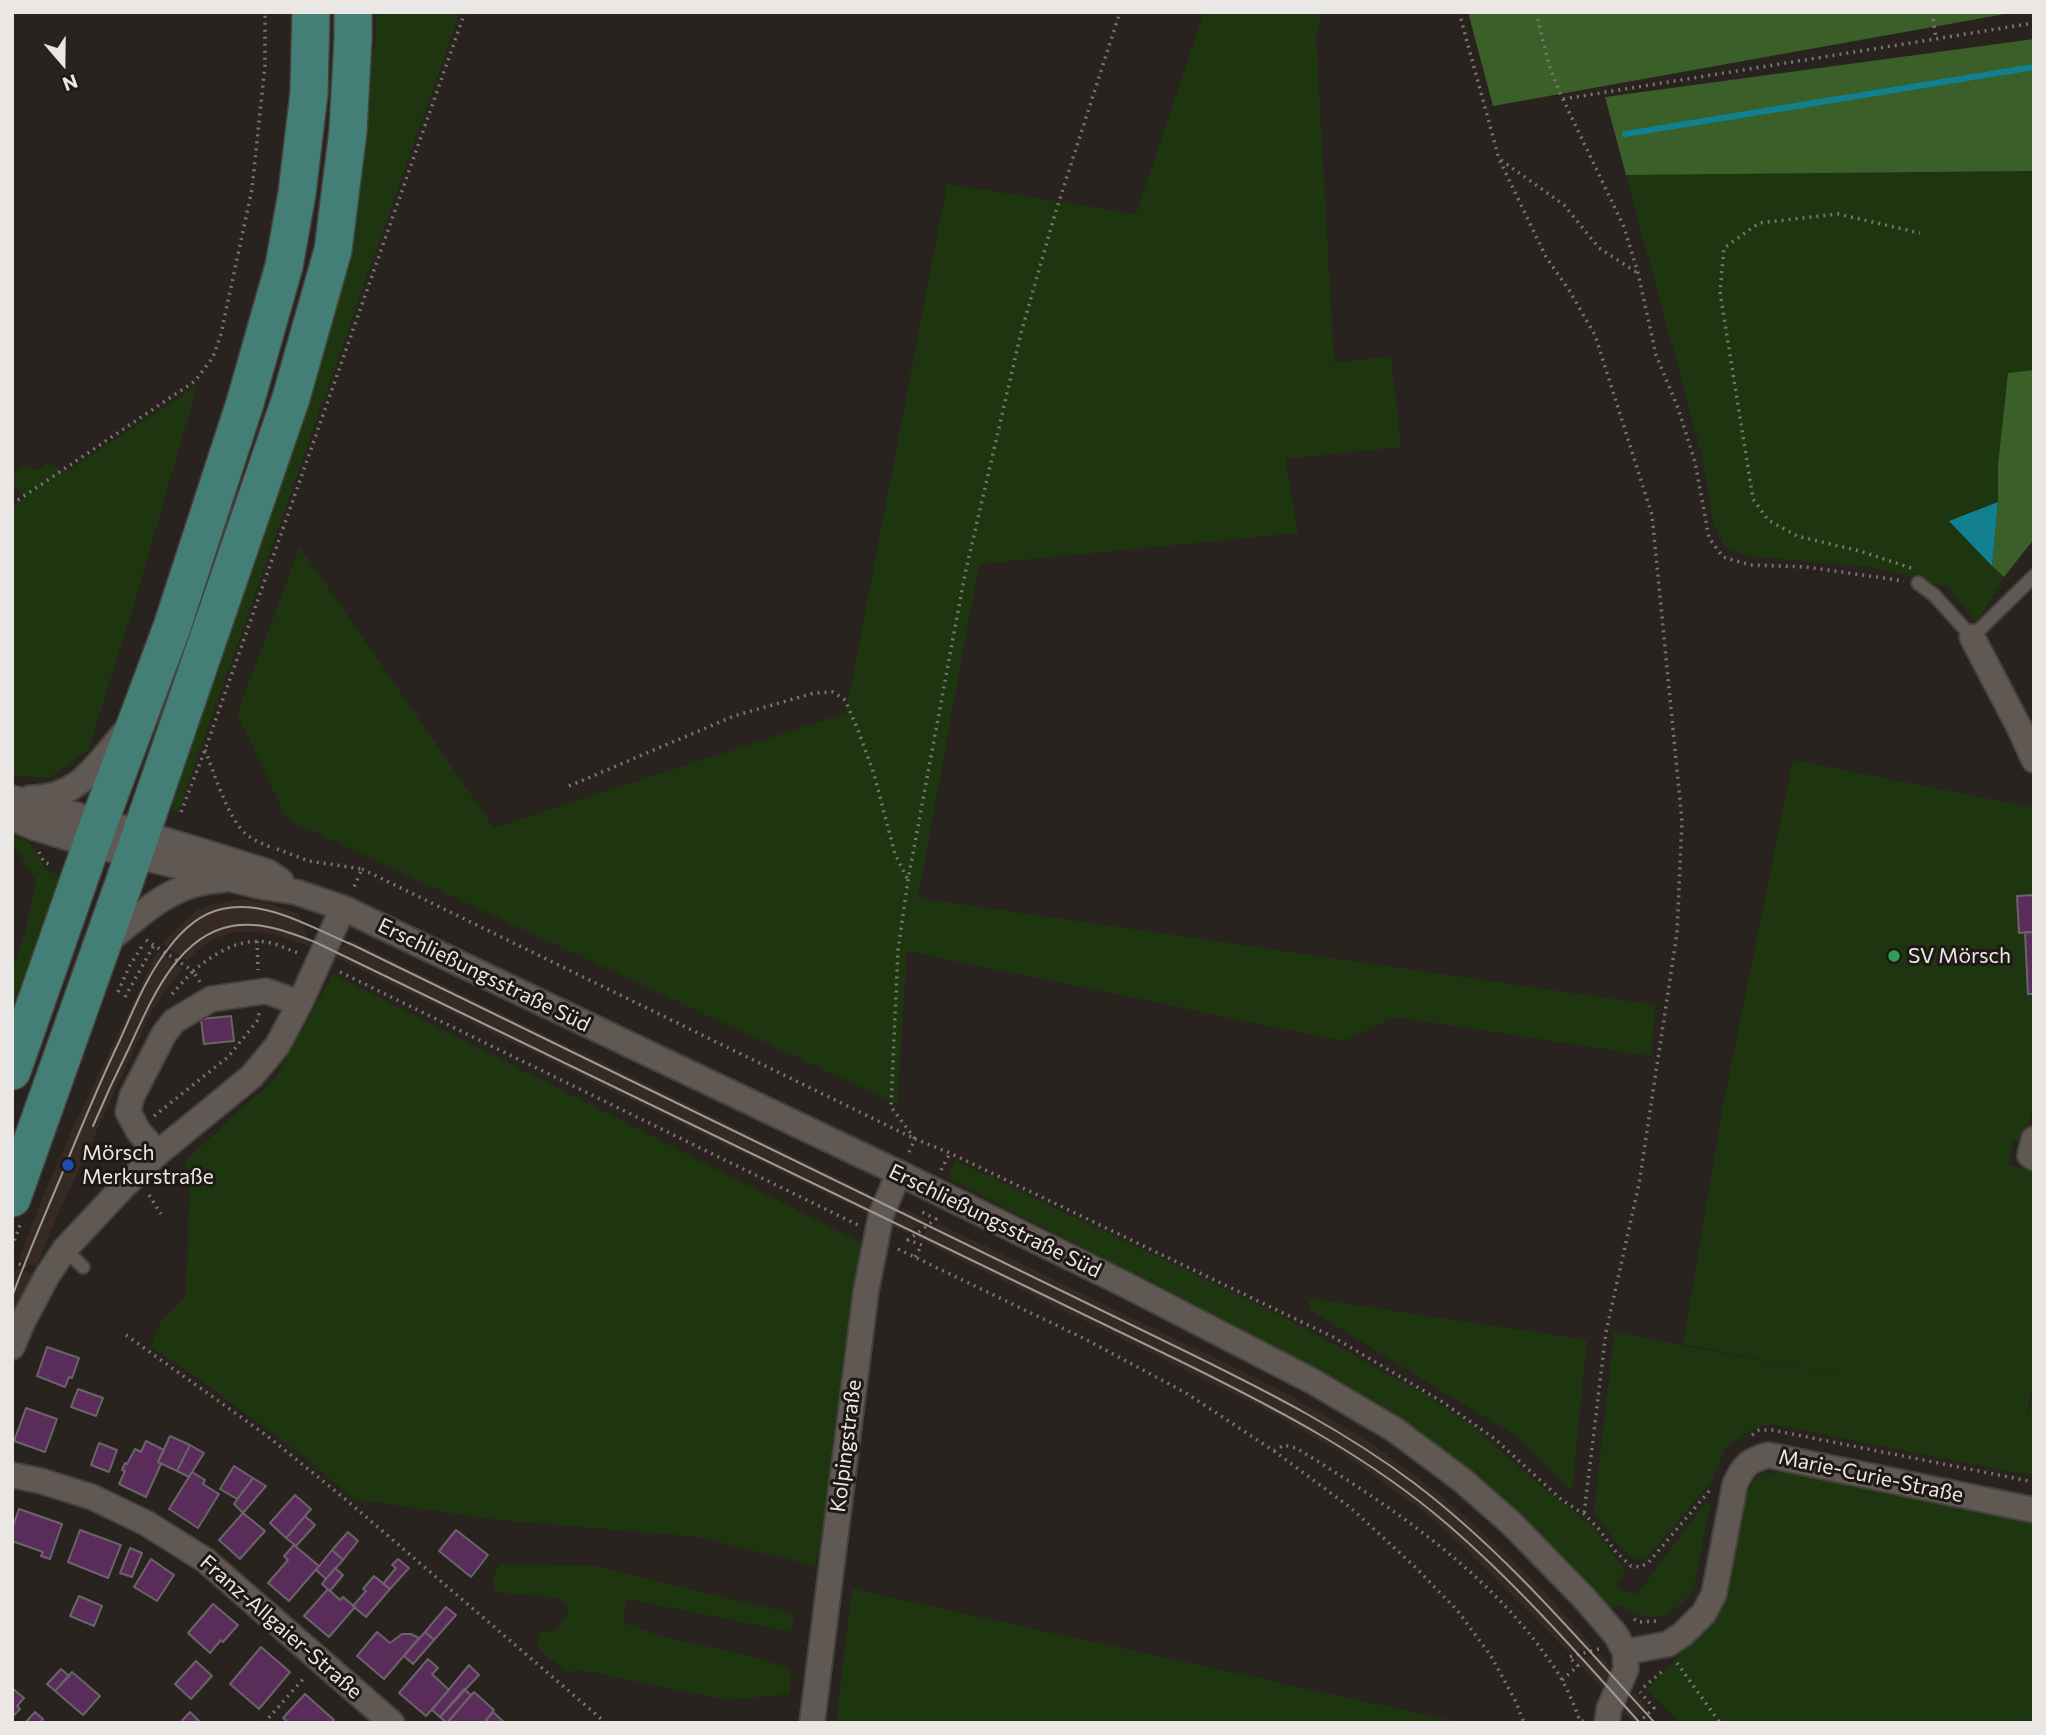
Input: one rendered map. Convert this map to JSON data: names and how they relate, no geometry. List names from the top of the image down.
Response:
{
  "streets": {
    "street": [
      "Erschließungsstraße Süd",
      "Kolpingstraße",
      "Marie-Curie-Straße",
      "Franz-Allgaier-Straße"
    ]
  },
  "crossings": [
    ["Erschließungsstraße Süd", "Kolpingstraße"],
    ["Erschließungsstraße Süd", "Marie-Curie-Straße"]
  ],
  "places": ["SV Mörsch", "Mörsch Merkurstraße"],
  "north": "bottom"
}
